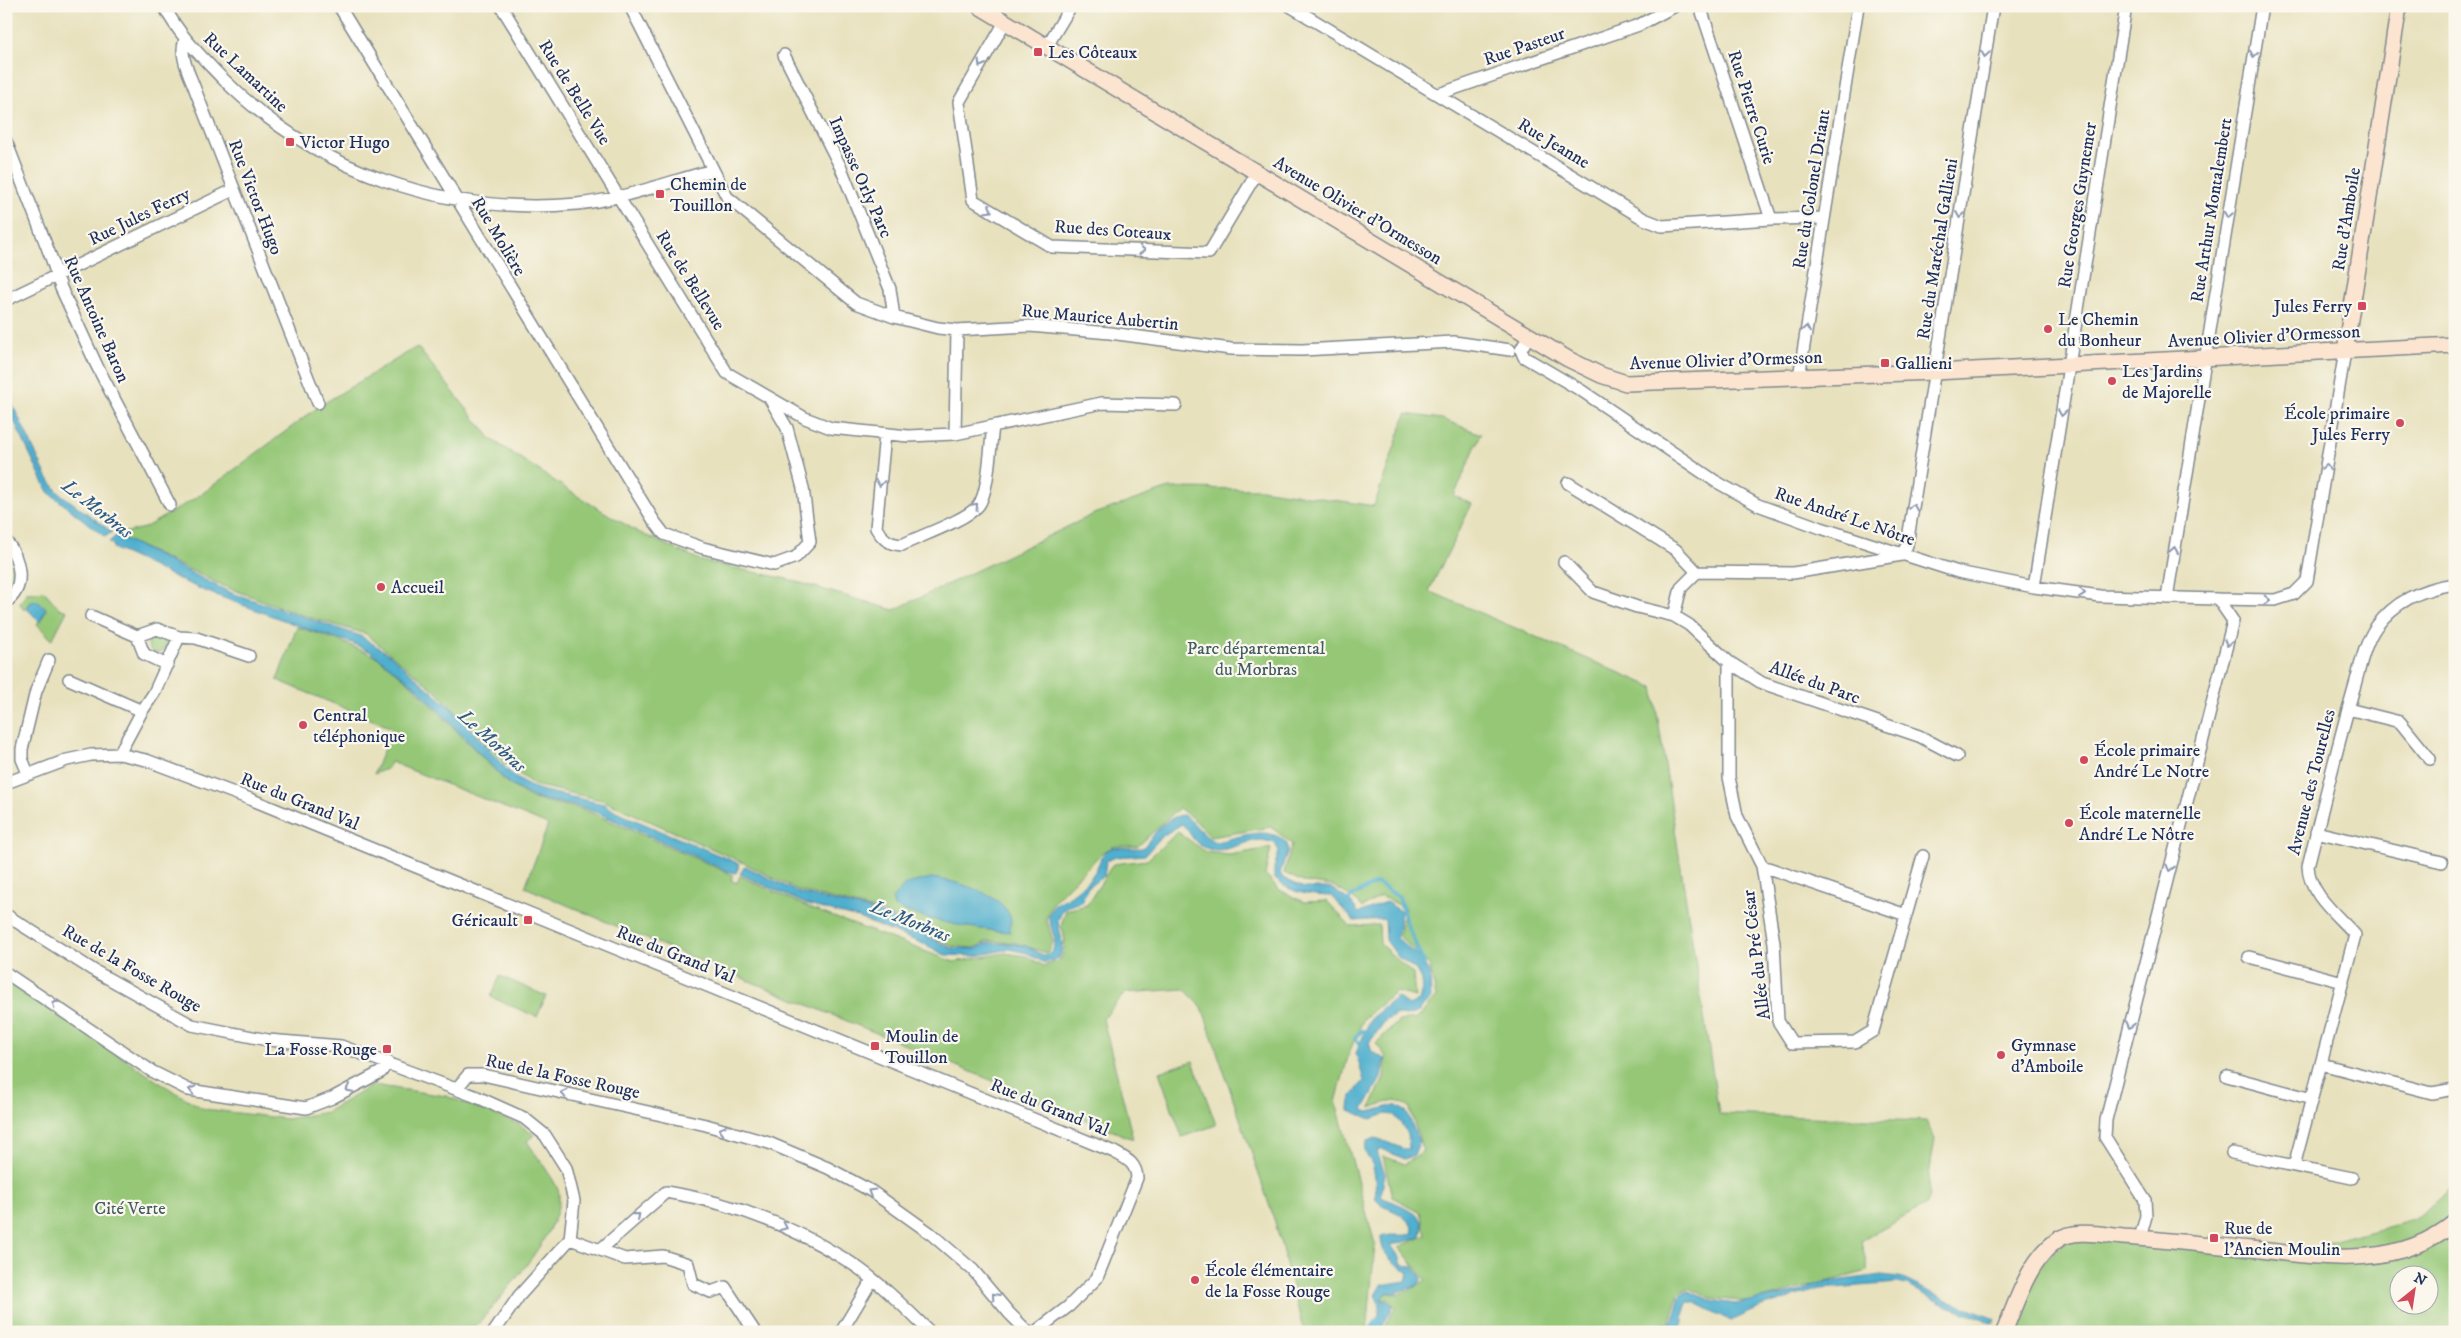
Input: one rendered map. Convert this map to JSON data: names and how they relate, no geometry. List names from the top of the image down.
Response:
{
  "streets": {
    "main road": ["Avenue Olivier d'Ormesson", "Rue d'Amboile"],
    "street": [
      "Rue Pasteur",
      "Rue Lamartine",
      "Rue de Belle Vue",
      "Rue Pierre Curie",
      "Rue Jeanne",
      "Impasse Orly Parc",
      "Rue du Colonel Driant",
      "Rue Victor Hugo",
      "Rue Georges Guynemer",
      "Rue Arthur Montalembert",
      "Rue Jules Ferry",
      "Rue des Coteaux",
      "Rue Molière",
      "Rue du Maréchal Gallieni",
      "Rue de Bellevue",
      "Rue Maurice Aubertin",
      "Rue Antoine Baron",
      "Rue André Le Nôtre",
      "Allée du Parc",
      "Avenue des Tourelles",
      "Rue du Grand Val",
      "Allée du Pré César",
      "Rue de la Fosse Rouge"
    ]
  },
  "crossings": [
    ["Rue Pasteur", "Rue Jeanne"],
    ["Rue Lamartine", "Rue de Belle Vue"],
    ["Rue Lamartine", "Rue Victor Hugo"],
    ["Rue Lamartine", "Rue Molière"],
    ["Rue Lamartine", "Rue de Bellevue"],
    ["Rue Lamartine", "Rue Maurice Aubertin"],
    ["Rue de Belle Vue", "Rue de Bellevue"],
    ["Rue Pierre Curie", "Rue Jeanne"],
    ["Rue Jeanne", "Rue du Colonel Driant"],
    ["Impasse Orly Parc", "Rue Maurice Aubertin"],
    ["Rue du Colonel Driant", "Avenue Olivier d'Ormesson"],
    ["Rue Victor Hugo", "Rue Jules Ferry"],
    ["Rue Georges Guynemer", "Avenue Olivier d'Ormesson"],
    ["Rue Georges Guynemer", "Rue André Le Nôtre"],
    ["Avenue Olivier d'Ormesson", "Rue Arthur Montalembert"],
    ["Avenue Olivier d'Ormesson", "Rue d'Amboile"],
    ["Avenue Olivier d'Ormesson", "Rue des Coteaux"],
    ["Avenue Olivier d'Ormesson", "Rue du Maréchal Gallieni"],
    ["Avenue Olivier d'Ormesson", "Rue André Le Nôtre"],
    ["Rue Arthur Montalembert", "Rue André Le Nôtre"],
    ["Rue Jules Ferry", "Rue Antoine Baron"],
    ["Rue d'Amboile", "Rue André Le Nôtre"],
    ["Rue Molière", "Rue de Bellevue"],
    ["Rue du Maréchal Gallieni", "Rue André Le Nôtre"],
    ["Allée du Parc", "Allée du Pré César"]
  ],
  "one_way": [
    "Rue du Colonel Driant",
    "Rue Georges Guynemer",
    "Rue d'Amboile",
    "Rue de la Fosse Rouge"
  ],
  "water": ["Le Morbras"],
  "parks": ["Parc départemental du Morbras", "Cité Verte"],
  "places": {
    "transit": [
      "Les Côteaux",
      "Victor Hugo",
      "Chemin de Touillon",
      "Jules Ferry",
      "Gallieni",
      "Géricault",
      "Moulin de Touillon",
      "La Fosse Rouge",
      "Rue de l'Ancien Moulin"
    ],
    "other": [
      "Le Chemin du Bonheur",
      "Les Jardins de Majorelle",
      "École primaire Jules Ferry",
      "Accueil",
      "Central téléphonique",
      "École primaire André Le Notre",
      "École maternelle André Le Nôtre",
      "Gymnase d'Amboile",
      "École élémentaire de la Fosse Rouge"
    ]
  },
  "north": "top right"
}
